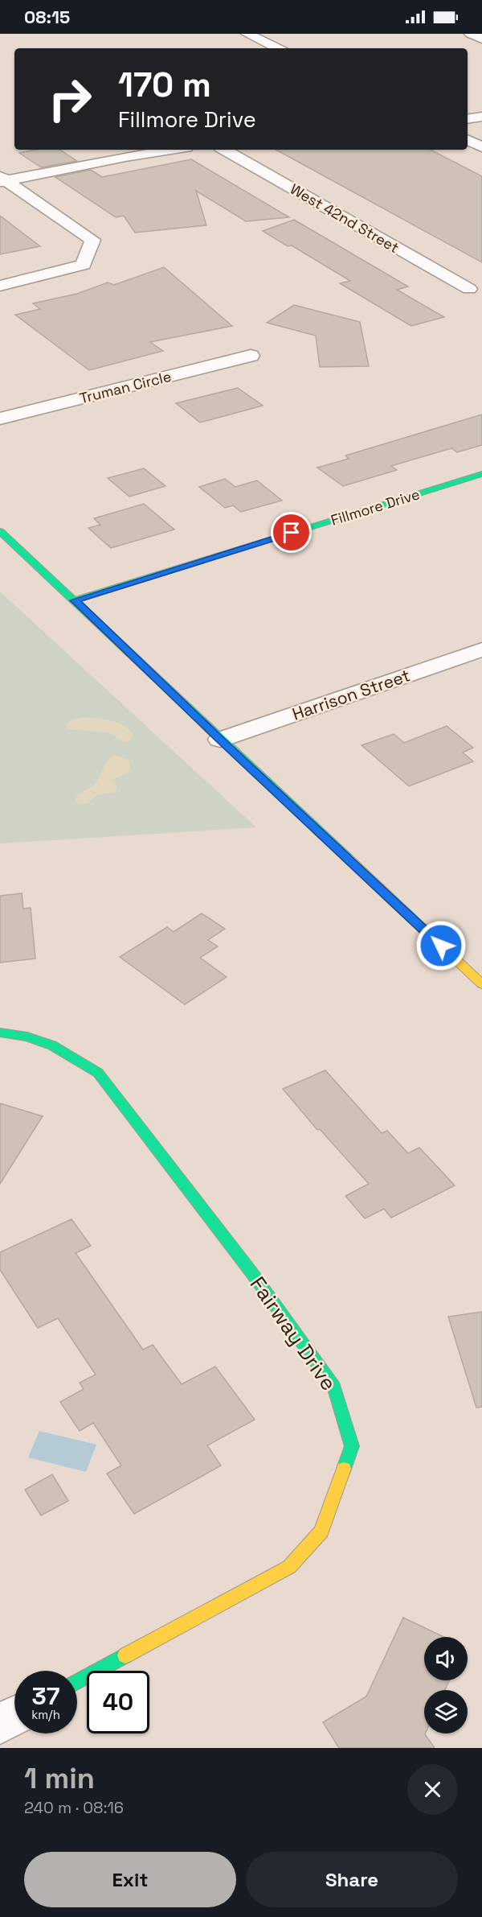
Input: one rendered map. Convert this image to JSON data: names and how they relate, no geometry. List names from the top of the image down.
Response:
{
  "streets": {
    "street": [
      "West 42nd Street",
      "Truman Circle",
      "Fillmore Drive",
      "Harrison Street",
      "Fairway Drive"
    ]
  },
  "page": {
    "status": "08:15",
    "turn": ["170 m", "Fillmore Drive"],
    "speed": "37 km/h",
    "limit": "40",
    "heading": ["1 min", "240 m · 08:16"],
    "buttons": ["Exit", "Share"]
  }
}
